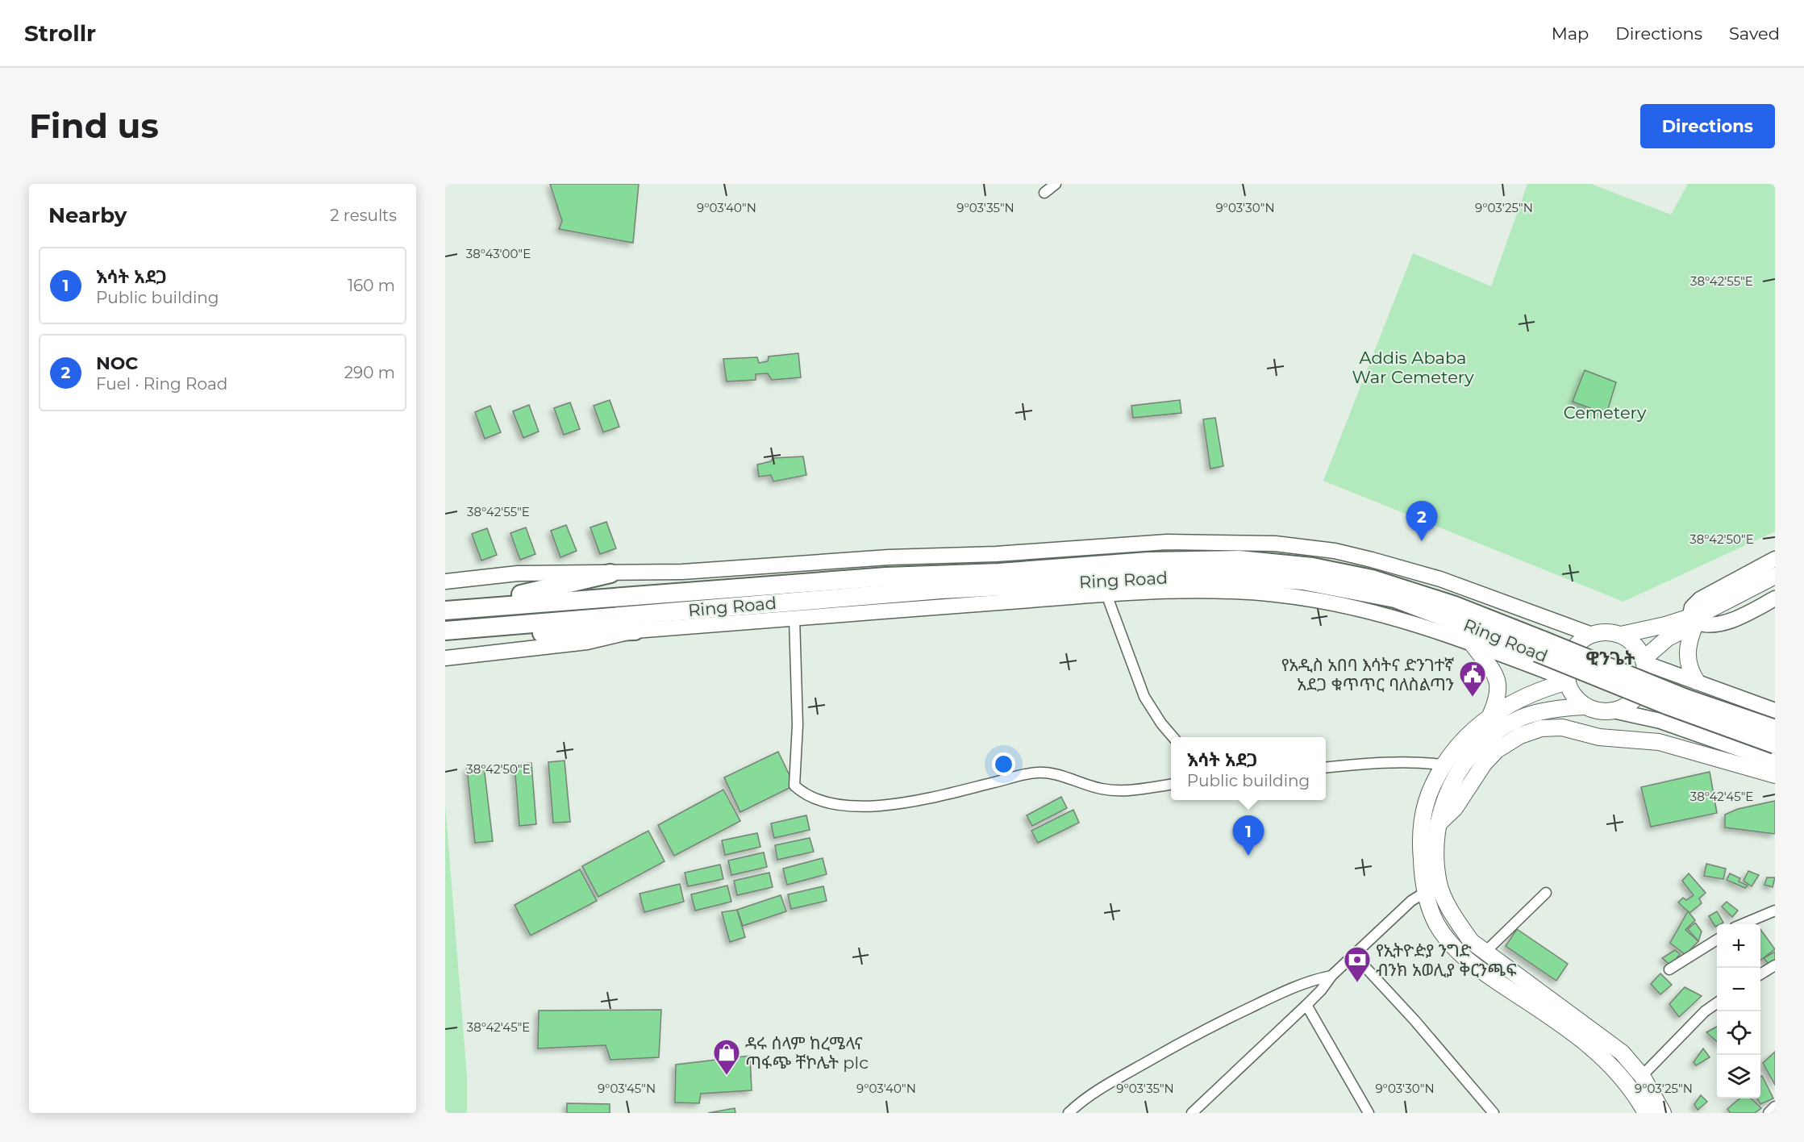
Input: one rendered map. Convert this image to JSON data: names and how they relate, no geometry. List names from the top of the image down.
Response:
{
  "streets": {
    "highway": ["Ring Road"]
  },
  "districts": ["ዊንጌት"],
  "parks": ["Addis Ababa War Cemetery", "Cemetery"],
  "places": {
    "public building": ["የአዲስ አበባ እሳትና ድንገተኛ አደጋ ቁጥጥር ባለስልጣን"],
    "bank": ["የኢትዮዽያ ንግድ ብንክ አወሊያ ቅርንጫፍ"],
    "shop": ["ዳሩ ሰላም ከረሜላና ጣፋጭ ቸኮሌት plc"]
  },
  "page": {
    "header": "Strollr",
    "nav": ["Map", "Directions", "Saved"],
    "buttons": "Directions",
    "title": "Find us",
    "heading": ["Nearby", "2 results"],
    "list": [
      {
        "mark": "1",
        "name": "እሳት አደጋ",
        "note": "Public building",
        "value": "160 m"
      },
      {
        "mark": "2",
        "name": "NOC",
        "note": "Fuel · Ring Road",
        "value": "290 m"
      }
    ],
    "pins": ["2", "1"],
    "popup": ["እሳት አደጋ", "Public building"],
    "map_buttons": ["+", "−"]
  },
  "coordinates": [
    "9°03'40\"N",
    "9°03'35\"N",
    "9°03'30\"N",
    "9°03'25\"N",
    "38°43'00\"E",
    "38°42'55\"E",
    "38°42'50\"E",
    "38°42'45\"E",
    "9°03'45\"N"
  ]
}
